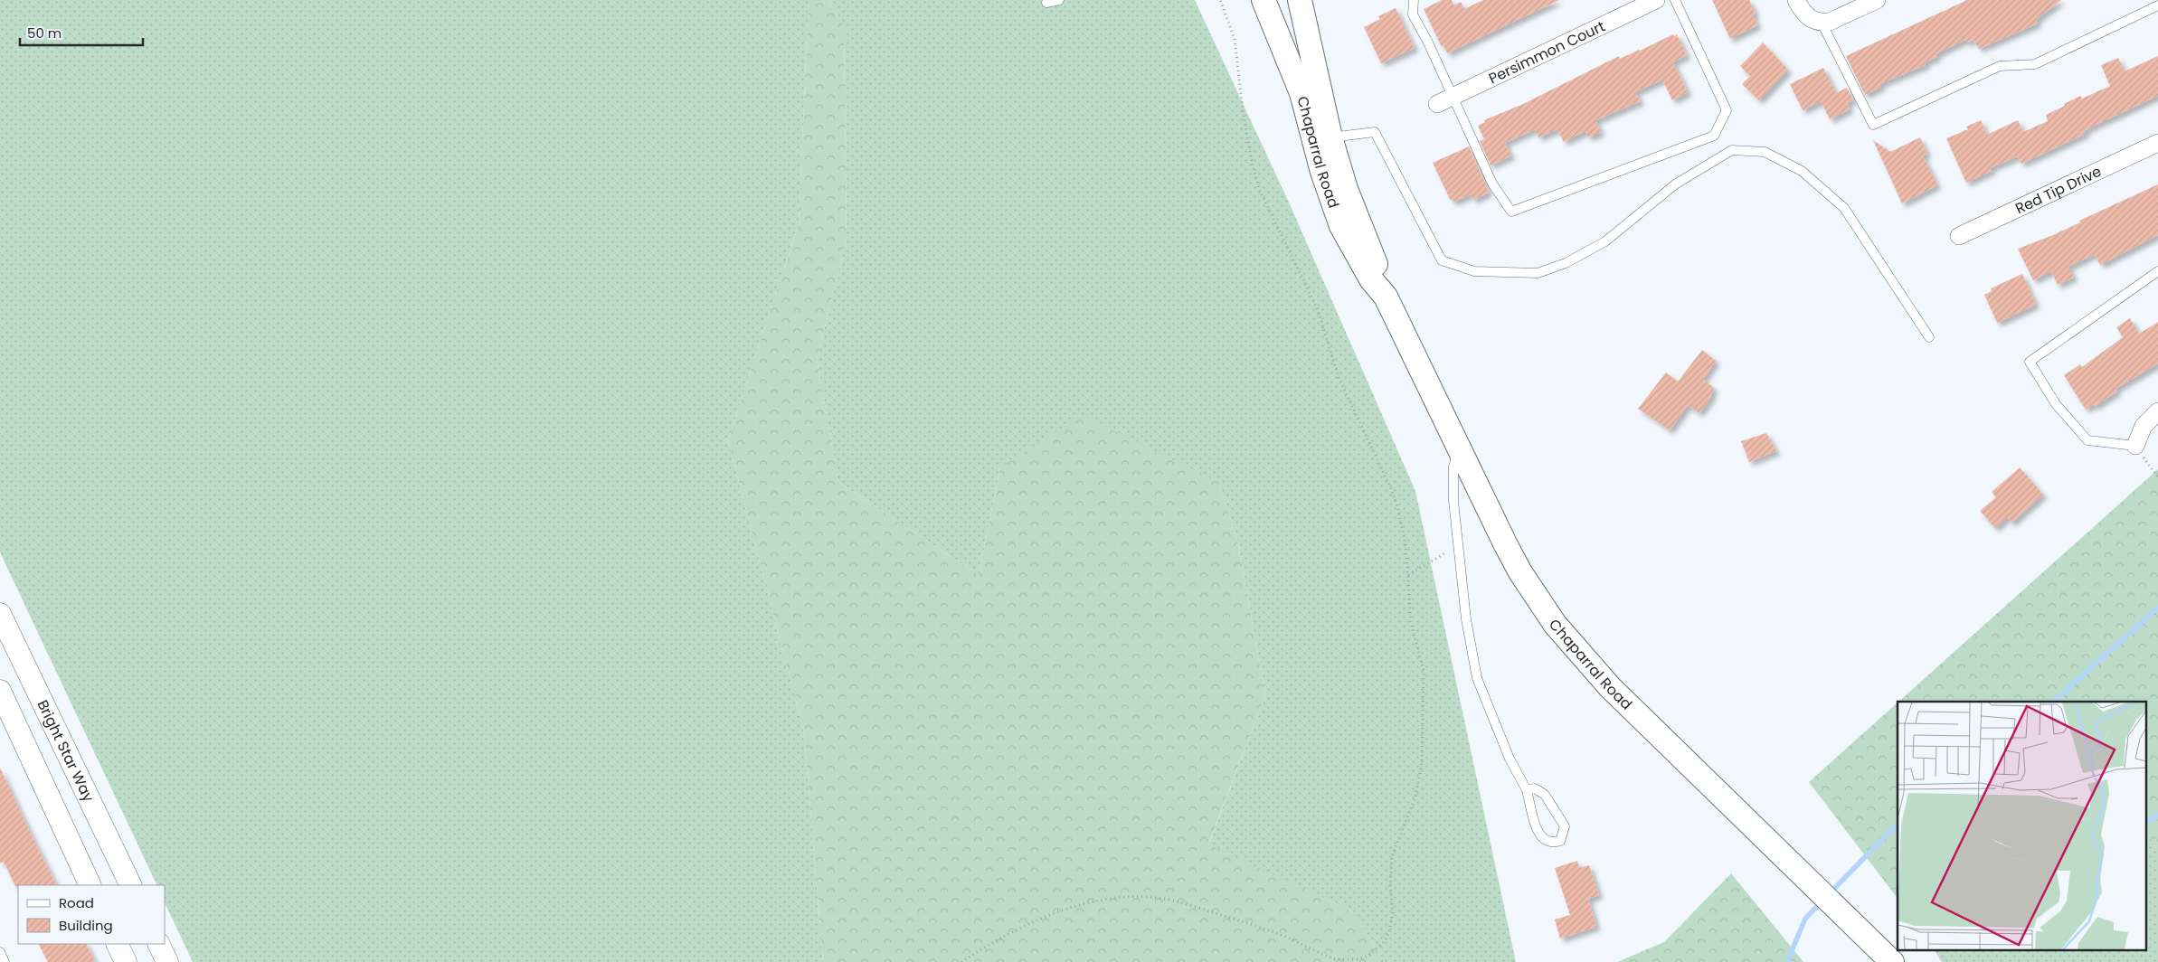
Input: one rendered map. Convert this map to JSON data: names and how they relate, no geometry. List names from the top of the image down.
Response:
{
  "streets": {
    "main road": ["Chaparral Road"],
    "street": ["Persimmon Court", "Red Tip Drive", "Bright Star Way"]
  },
  "legend": ["Road", "Building"],
  "scale_bar": "50 m"
}
